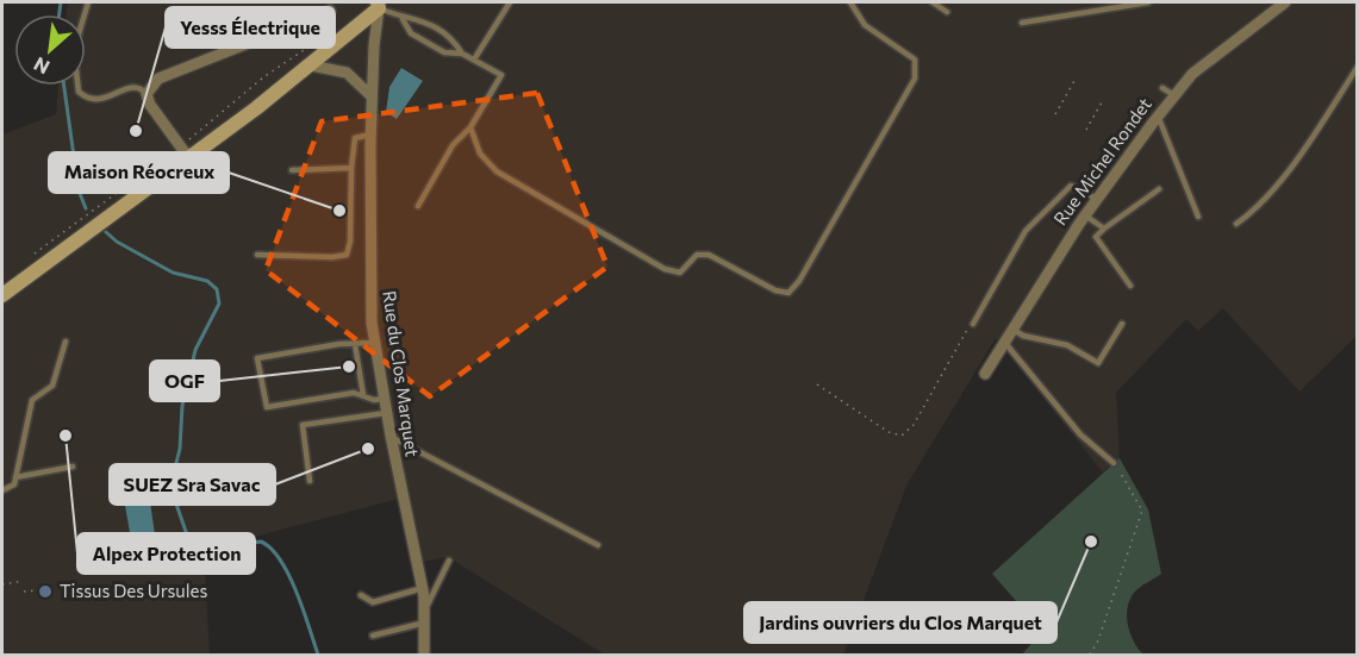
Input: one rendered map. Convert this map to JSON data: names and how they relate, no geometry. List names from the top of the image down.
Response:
{
  "streets": {
    "street": ["Rue Michel Rondet", "Rue du Clos Marquet"]
  },
  "places": [
    "Yesss Électrique",
    "Maison Réocreux",
    "OGF",
    "Alpex Protection",
    "SUEZ Sra Savac",
    "Jardins ouvriers du Clos Marquet",
    "Tissus Des Ursules"
  ],
  "north": "bottom left"
}
